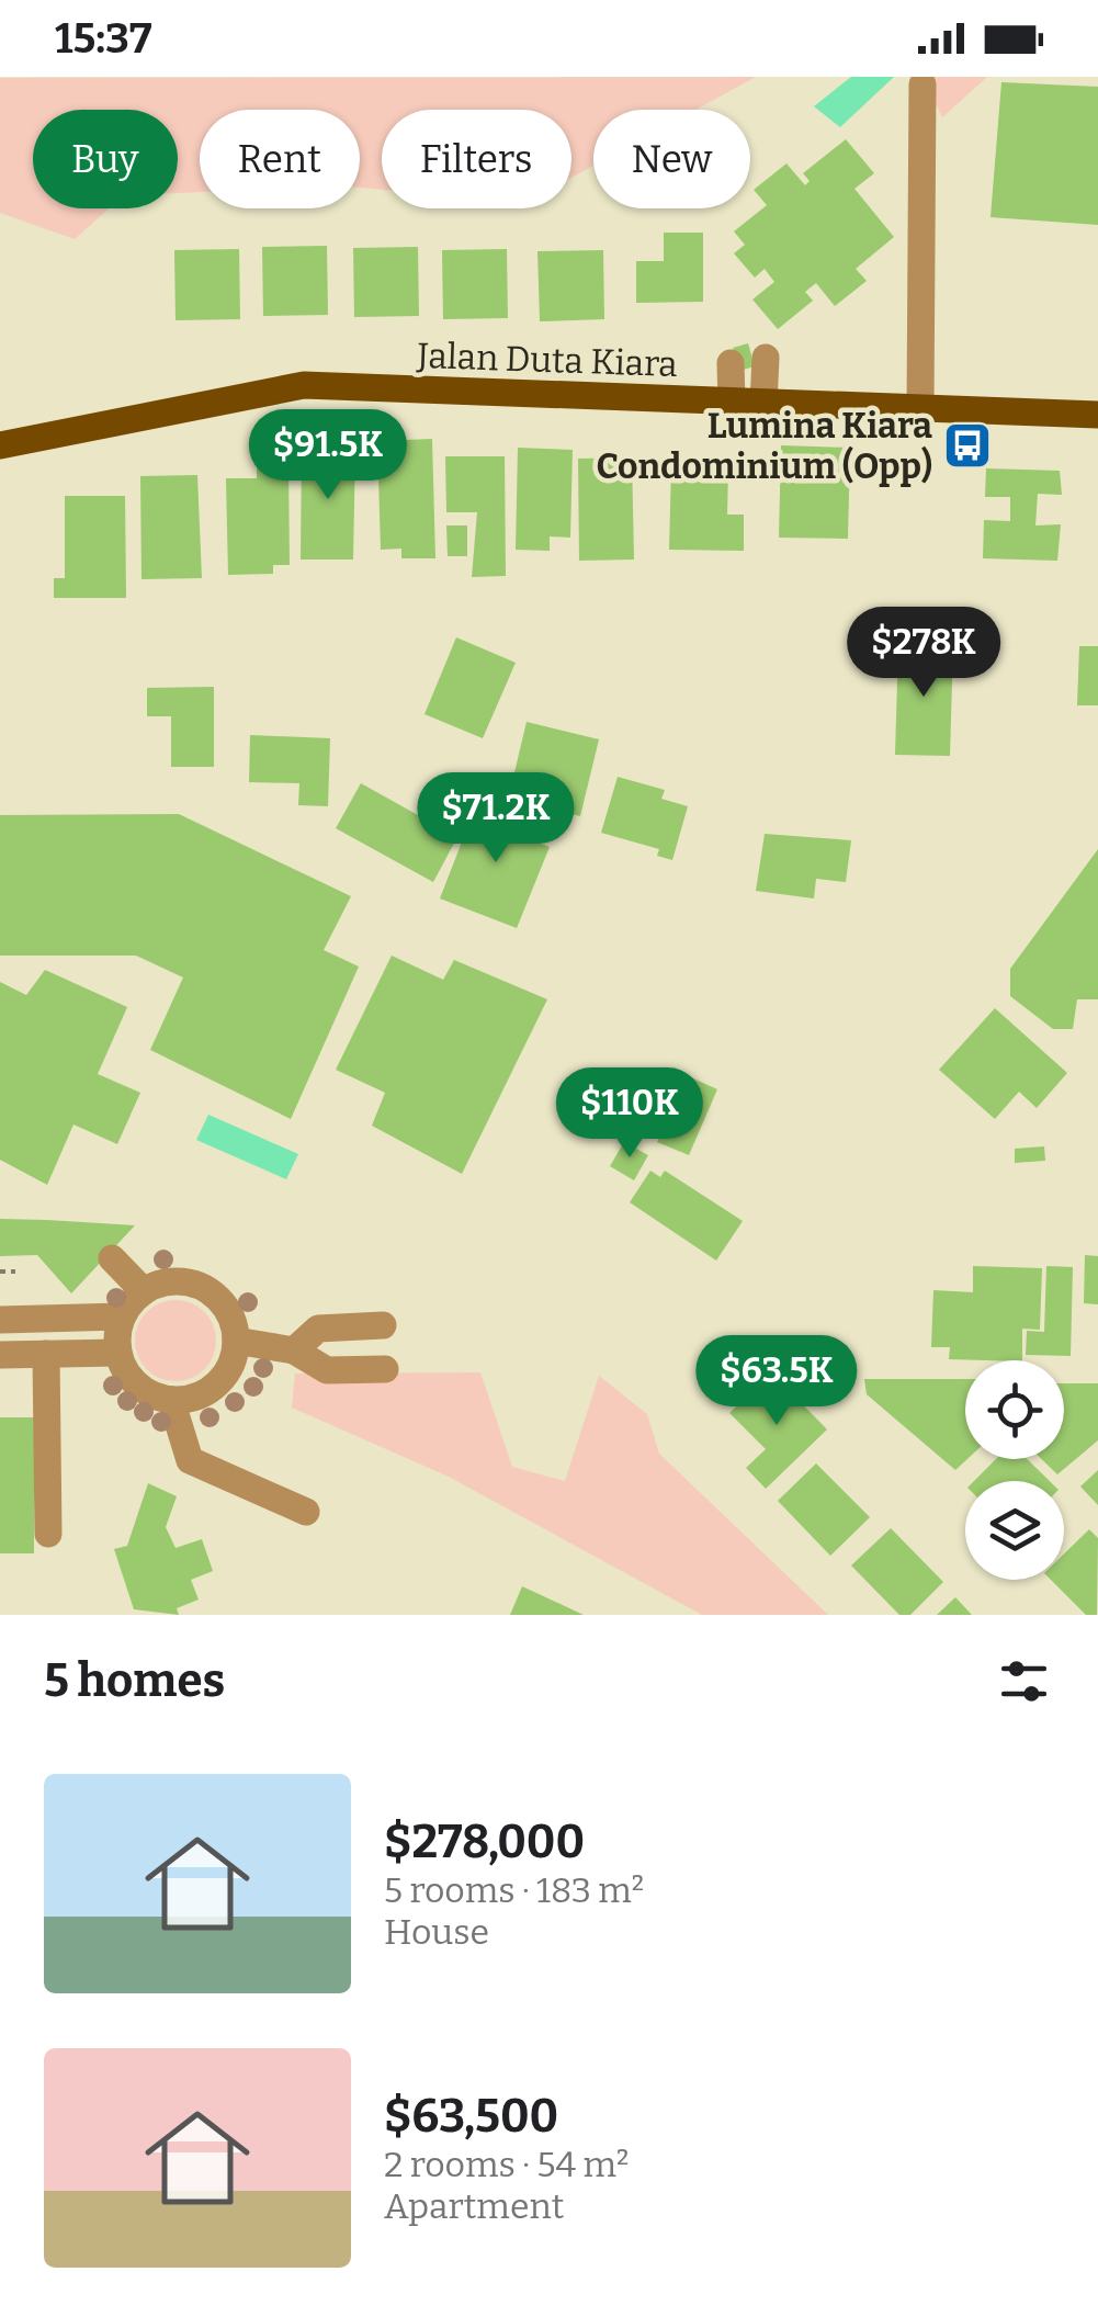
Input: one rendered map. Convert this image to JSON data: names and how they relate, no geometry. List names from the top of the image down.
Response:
{
  "streets": {
    "main road": ["Jalan Duta Kiara"]
  },
  "places": {
    "bus stop": ["Lumina Kiara Condominium (Opp)"]
  },
  "page": {
    "status": "15:37",
    "chip": [
      "Buy",
      "Rent",
      "Filters",
      "New"
    ],
    "price": [
      "$91.5K",
      "$278K",
      "$71.2K",
      "$110K",
      "$63.5K"
    ],
    "heading": "5 homes",
    "list": [
      {
        "name": "$278,000",
        "note": "5 rooms · 183 m² · House"
      },
      {
        "name": "$63,500",
        "note": "2 rooms · 54 m² · Apartment"
      }
    ]
  }
}
